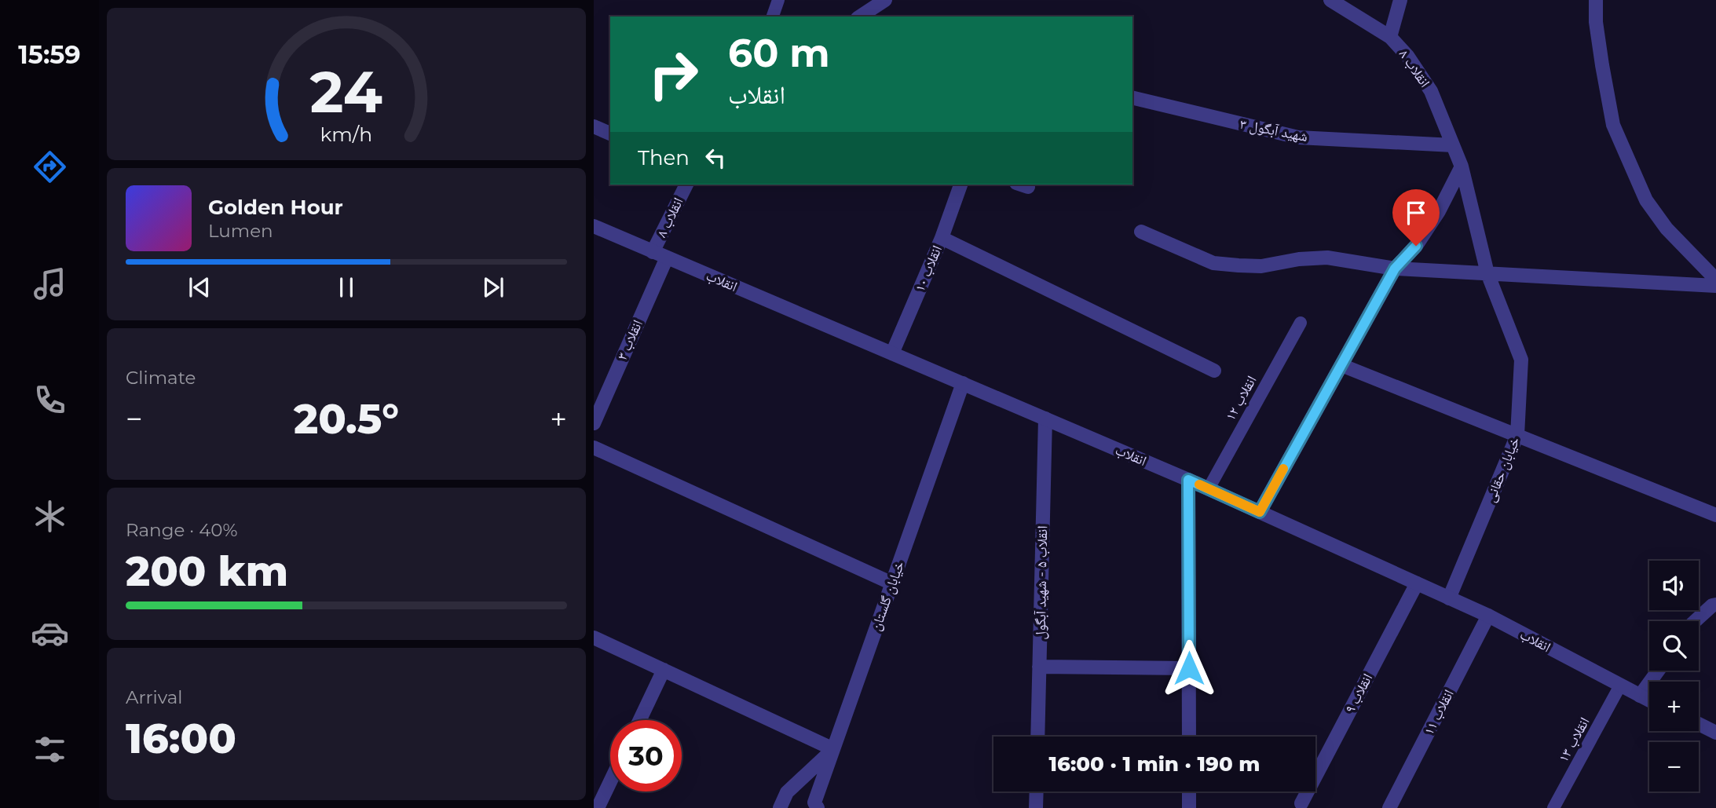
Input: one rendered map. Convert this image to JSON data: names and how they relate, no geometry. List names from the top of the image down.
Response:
{
  "streets": {
    "street": [
      "انقلاب ۸",
      "شهید آبگول ۳",
      "انقلاب ۱۰",
      "انقلاب",
      "انقلاب ۳",
      "خیابان حقانی",
      "انقلاب ۵ - شهید آبگول",
      "خیابان گلستان",
      "انقلاب ۹",
      "انقلاب ۱۱"
    ],
    "lane": ["انقلاب ۱۲", "انقلاب ۱۳"]
  },
  "crossings": [
    ["انقلاب ۸", "شهید آبگول ۳"],
    ["انقلاب ۸", "انقلاب"],
    ["انقلاب ۸", "خیابان حقانی"],
    ["انقلاب ۱۰", "انقلاب"],
    ["انقلاب", "انقلاب ۳"],
    ["انقلاب", "انقلاب ۱۲"],
    ["انقلاب", "خیابان حقانی"],
    ["انقلاب", "انقلاب ۵ - شهید آبگول"],
    ["انقلاب", "خیابان گلستان"],
    ["انقلاب", "انقلاب ۹"],
    ["انقلاب", "انقلاب ۱۱"],
    ["انقلاب", "انقلاب ۱۳"]
  ],
  "page": {
    "tabs": "15:59",
    "turn": ["60 m", "انقلاب"],
    "then": "Then",
    "song": ["Golden Hour", "Lumen"],
    "tile": [
      "Climate",
      ["Range · 40%", "200 km"],
      ["Arrival", "16:00"]
    ],
    "heat": ["−", "20.5°", "+"],
    "map_buttons": ["+", "−"],
    "limit": "30",
    "trip": "16:00 · 1 min · 190 m",
    "gauge": ["24", "km/h"]
  }
}
